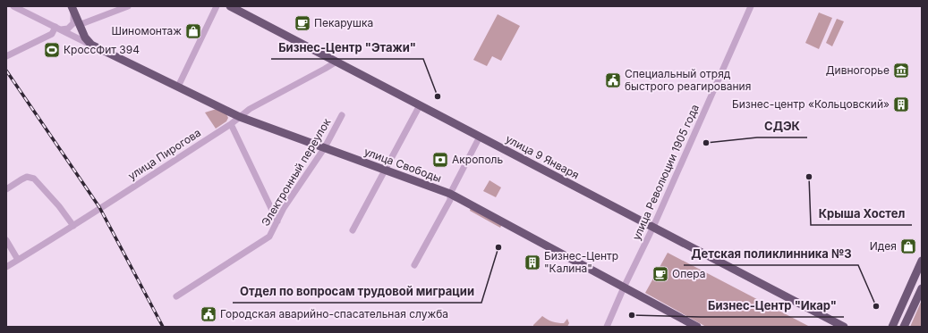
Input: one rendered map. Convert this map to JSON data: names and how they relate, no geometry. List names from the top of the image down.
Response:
{
  "streets": {
    "main road": ["улица 9 Января", "улица Свободы"],
    "street": ["улица Пирогова", "Электронный переулок", "улица Революции 1905 года"]
  },
  "crossings": [
    ["улица Пирогова", "улица 9 Января"],
    ["улица Пирогова", "улица Свободы"],
    ["улица 9 Января", "улица Революции 1905 года"],
    ["улица Свободы", "Электронный переулок"],
    ["улица Свободы", "улица Революции 1905 года"]
  ],
  "places": {
    "cafe": ["Пекарушка", "Опера"],
    "shop": ["Шиномонтаж", "Идея"],
    "sports": ["КроссФит 394"],
    "museum": ["Дивногорье"],
    "public building": ["Специальный отряд быстрого реагирования", "Городская аварийно-спасательная служба"],
    "other": [
      "Бизнес-Центр \"Этажи\"",
      "СДЭК",
      "Крыша Хостел",
      "Отдел по вопросам трудовой миграции",
      "Детская поликлинника №3",
      "Бизнес-Центр \"Икар\""
    ],
    "building": ["Бизнес-центр «Кольцовский»", "Бизнес-Центр \"Калина\""],
    "bank": ["Акрополь"]
  }
}
